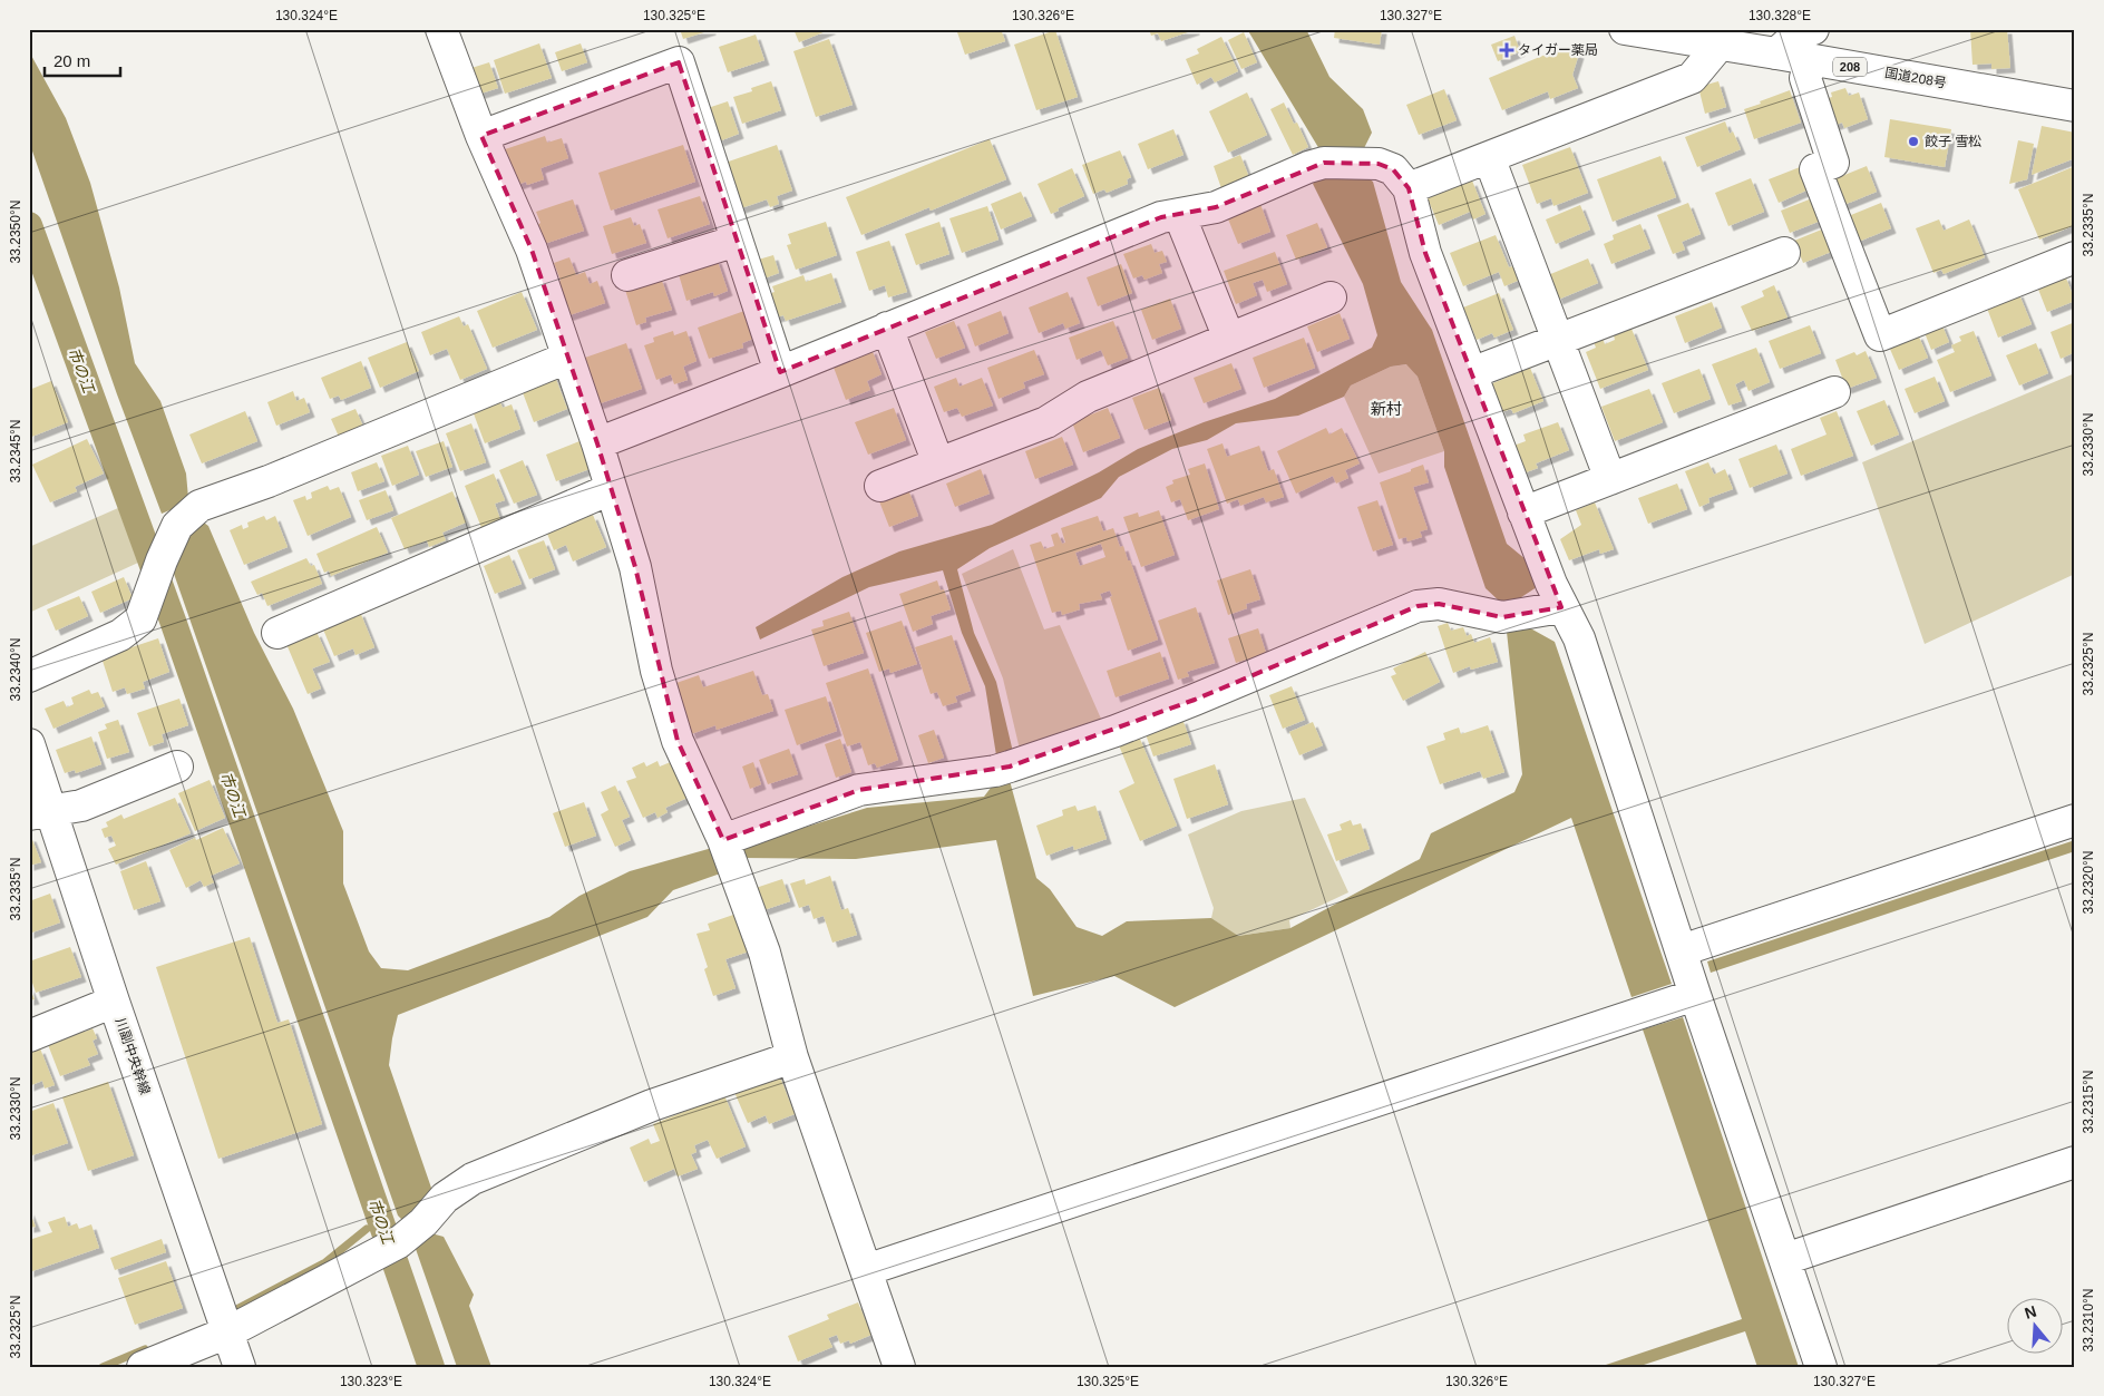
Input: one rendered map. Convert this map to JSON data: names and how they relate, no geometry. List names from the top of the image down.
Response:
{
  "streets": {
    "main road": ["208", "国道208号", "川副中央幹線"]
  },
  "districts": ["新村"],
  "water": ["市の江"],
  "places": {
    "health": ["タイガー薬局"],
    "other": ["餃子 雪松"]
  },
  "scale_bar": "20 m",
  "north": "top",
  "coordinates": [
    "130.324°E",
    "130.325°E",
    "130.326°E",
    "130.327°E",
    "130.328°E",
    "33.2335°N",
    "33.2350°N",
    "33.2330°N",
    "33.2345°N",
    "33.2325°N",
    "33.2340°N",
    "33.2320°N",
    "33.2315°N",
    "33.2310°N",
    "130.323°E"
  ]
}
